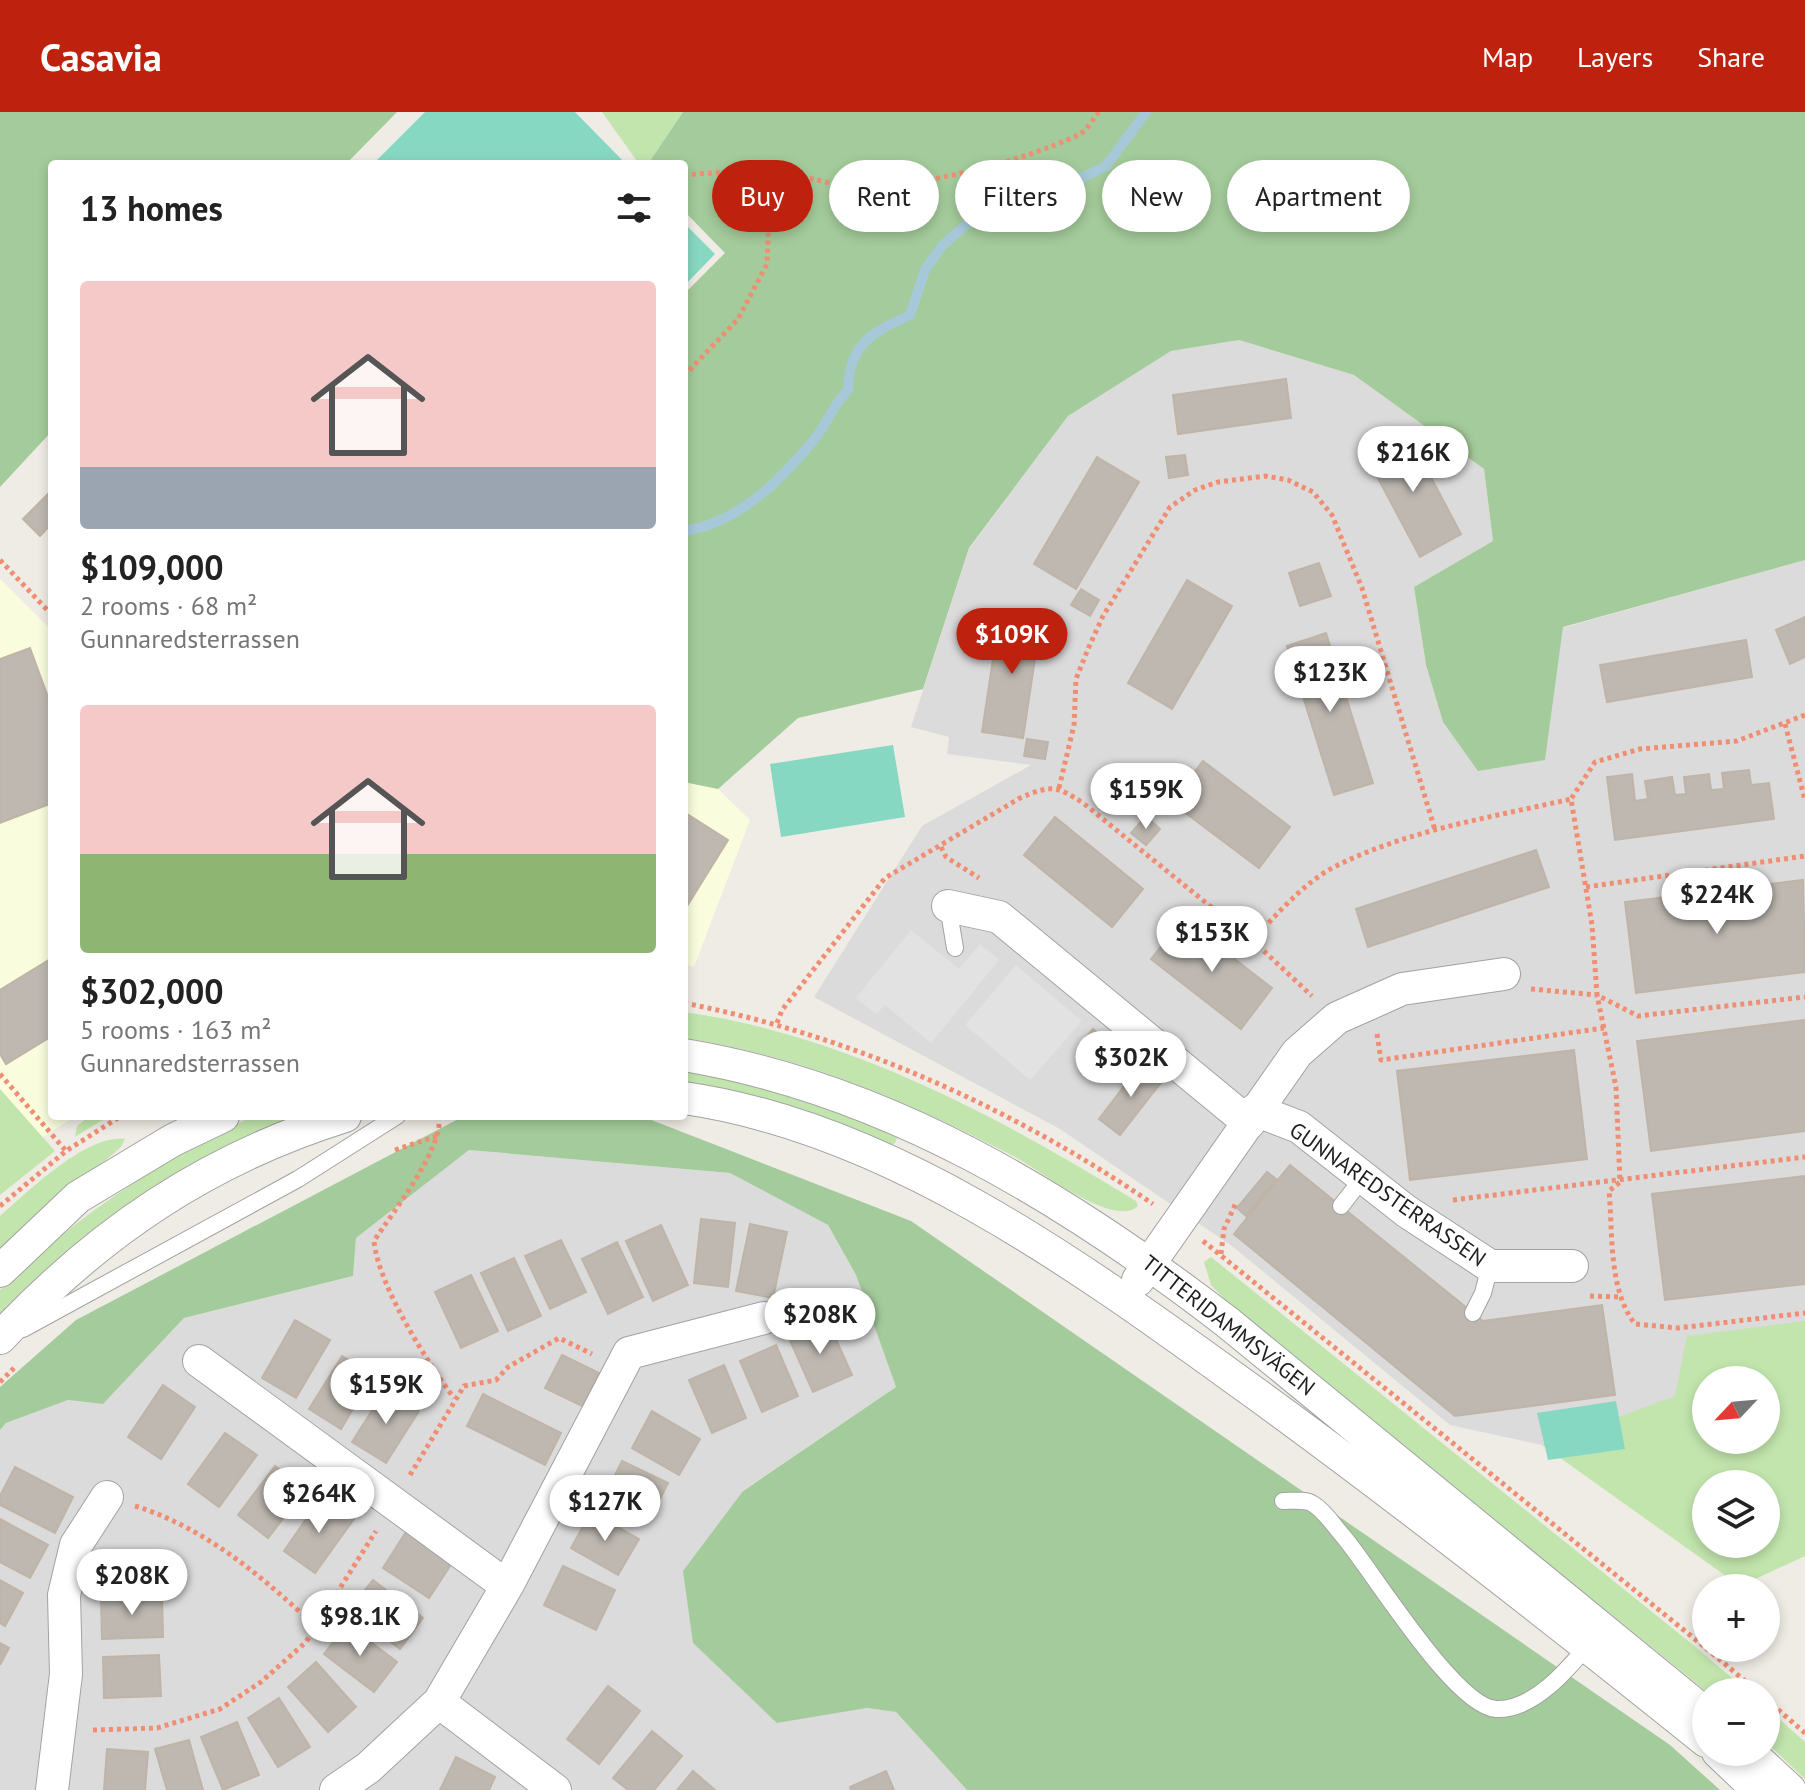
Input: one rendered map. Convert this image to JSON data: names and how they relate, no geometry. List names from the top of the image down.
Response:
{
  "streets": {
    "street": ["GUNNAREDSTERRASSEN", "TITTERIDAMMSVÄGEN"]
  },
  "north": "bottom left",
  "page": {
    "header": "Casavia",
    "nav": ["Map", "Layers", "Share"],
    "chip": [
      "Buy",
      "Rent",
      "Filters",
      "New",
      "Apartment"
    ],
    "heading": "13 homes",
    "list": [
      {
        "name": "$109,000",
        "note": "2 rooms · 68 m² · Gunnaredsterrassen"
      },
      {
        "name": "$302,000",
        "note": "5 rooms · 163 m² · Gunnaredsterrassen"
      }
    ],
    "price": [
      "$216K",
      "$109K",
      "$123K",
      "$159K",
      "$224K",
      "$153K",
      "$302K",
      "$208K",
      "$159K",
      "$264K",
      "$127K",
      "$208K",
      "$98.1K"
    ],
    "map_buttons": ["+", "−"]
  }
}
